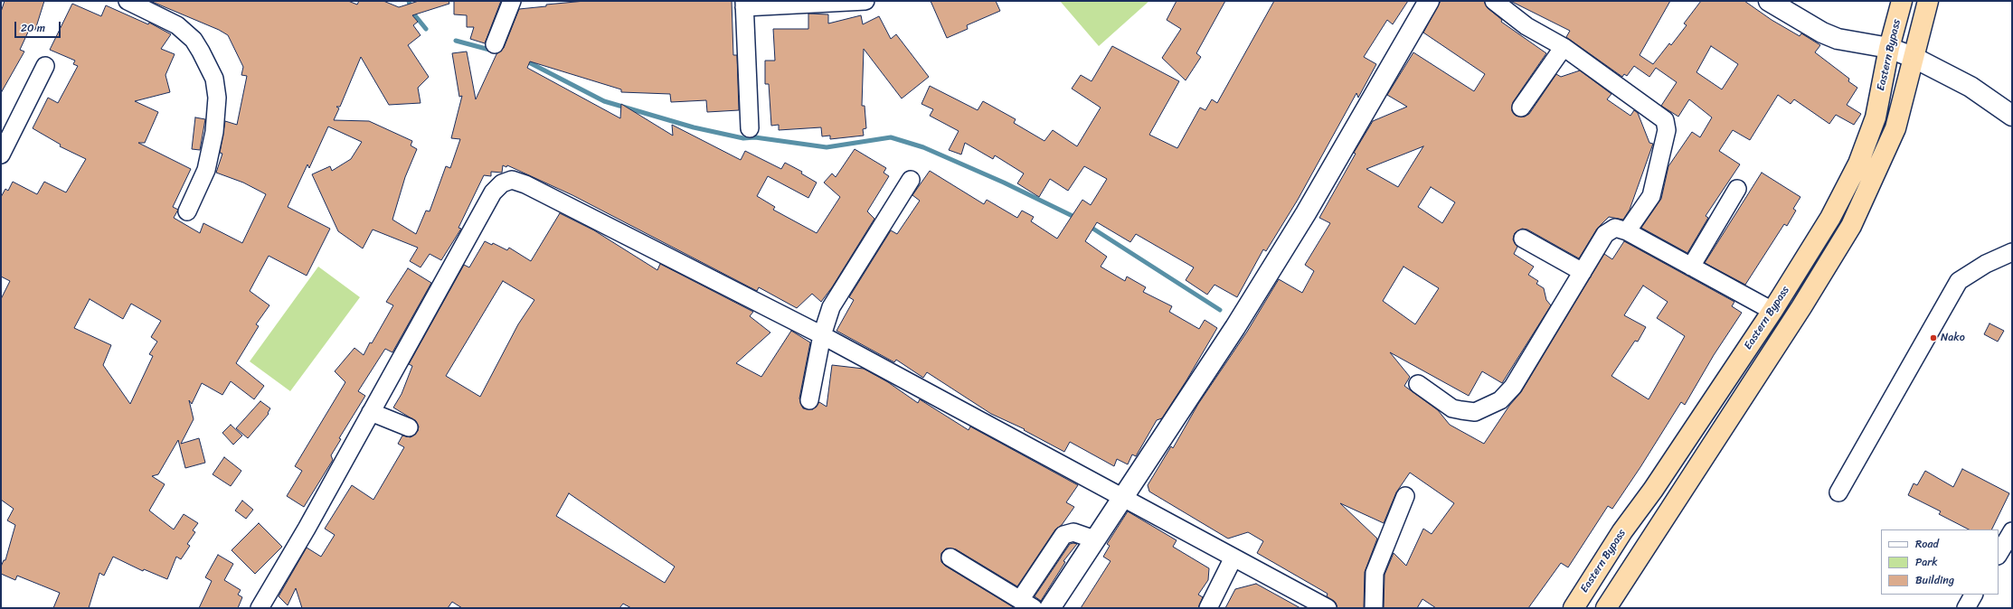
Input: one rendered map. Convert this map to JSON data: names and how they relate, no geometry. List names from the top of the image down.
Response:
{
  "streets": {
    "highway": ["Eastern Bypass"]
  },
  "places": ["Nako"],
  "legend": ["Road", "Park", "Building"],
  "scale_bar": "20 m"
}
